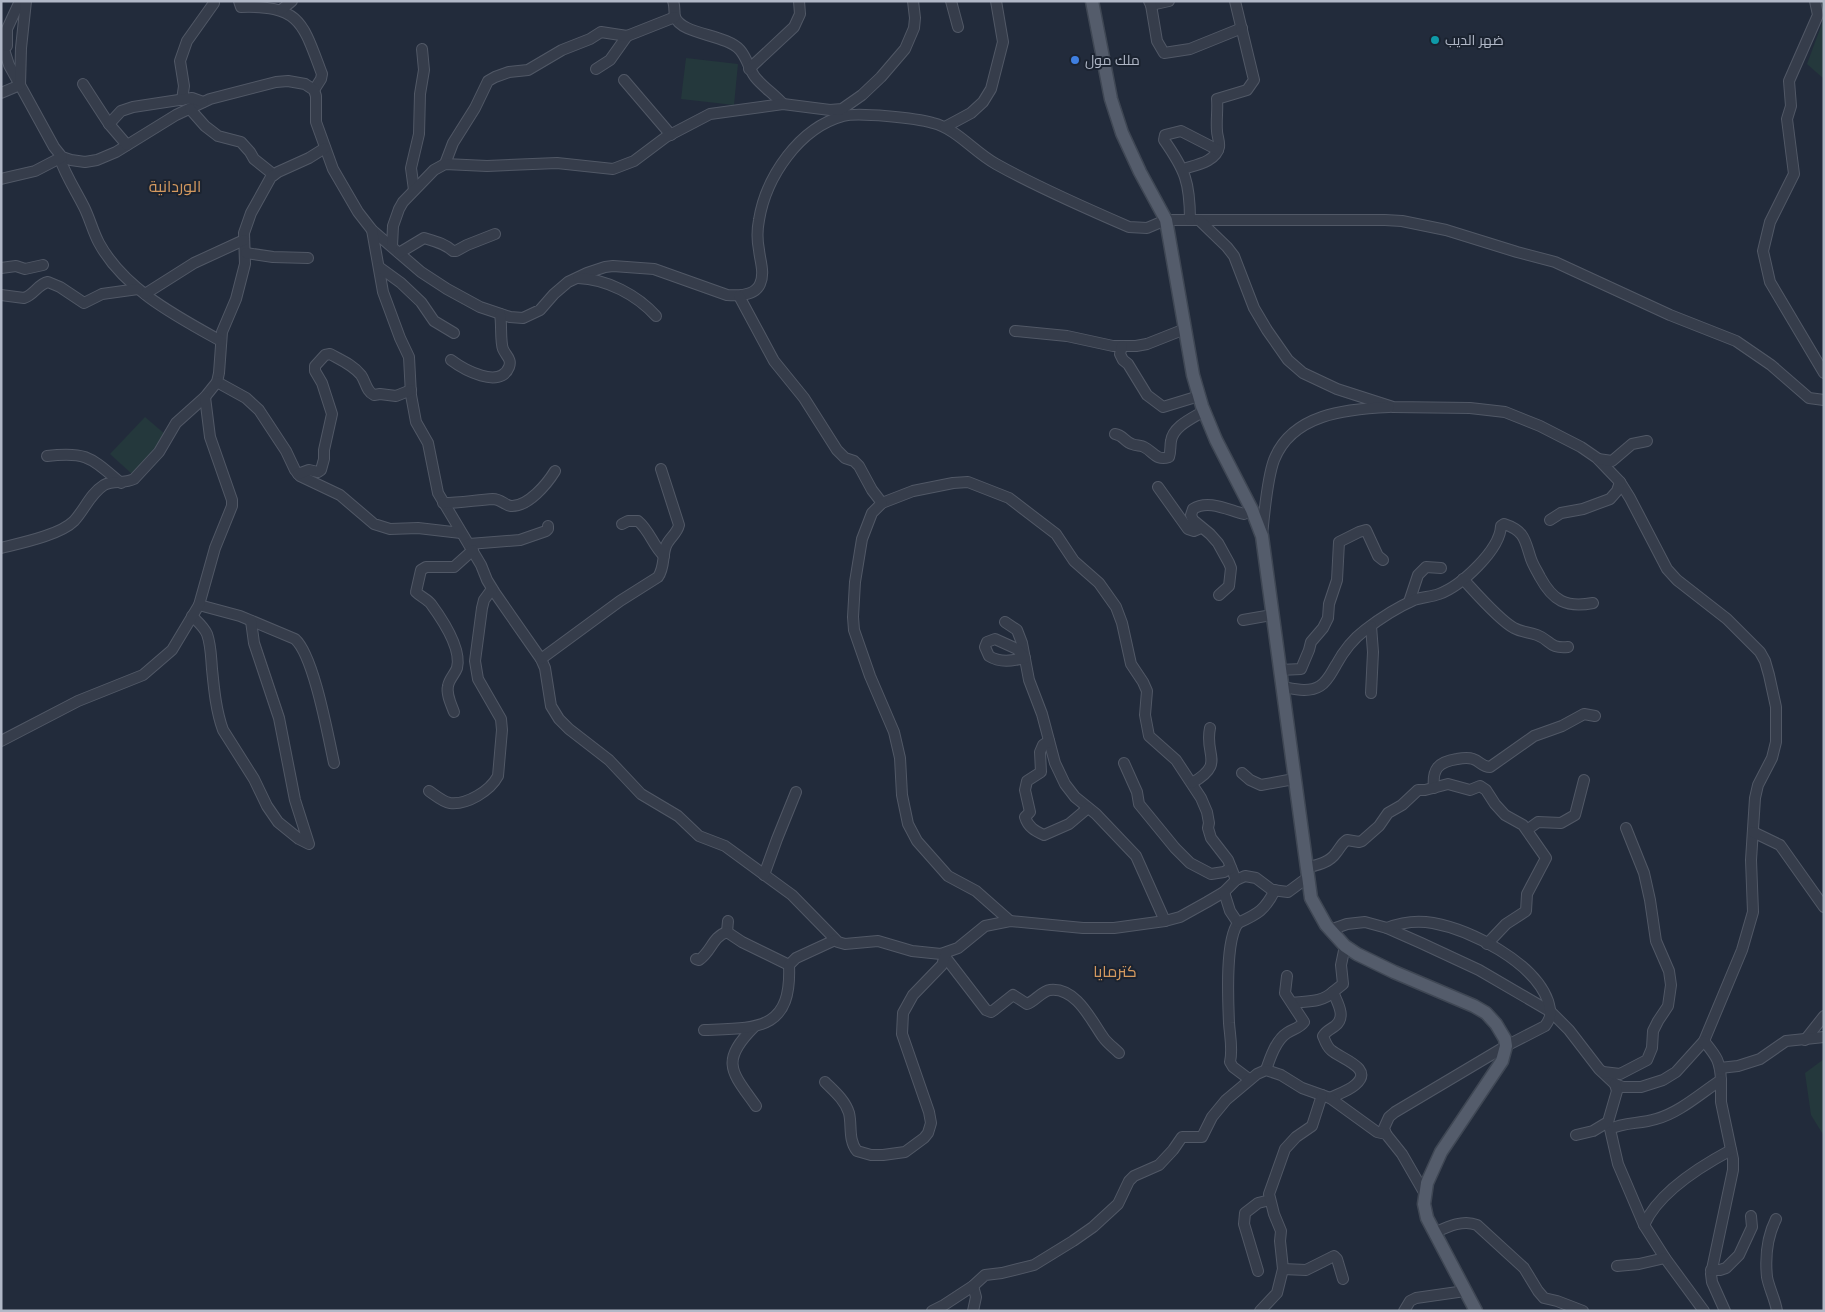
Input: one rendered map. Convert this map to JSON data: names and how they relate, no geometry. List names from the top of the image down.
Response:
{
  "districts": ["الوردانية", "كترمايا"],
  "places": ["ضهر الديب", "ملك مول"]
}
